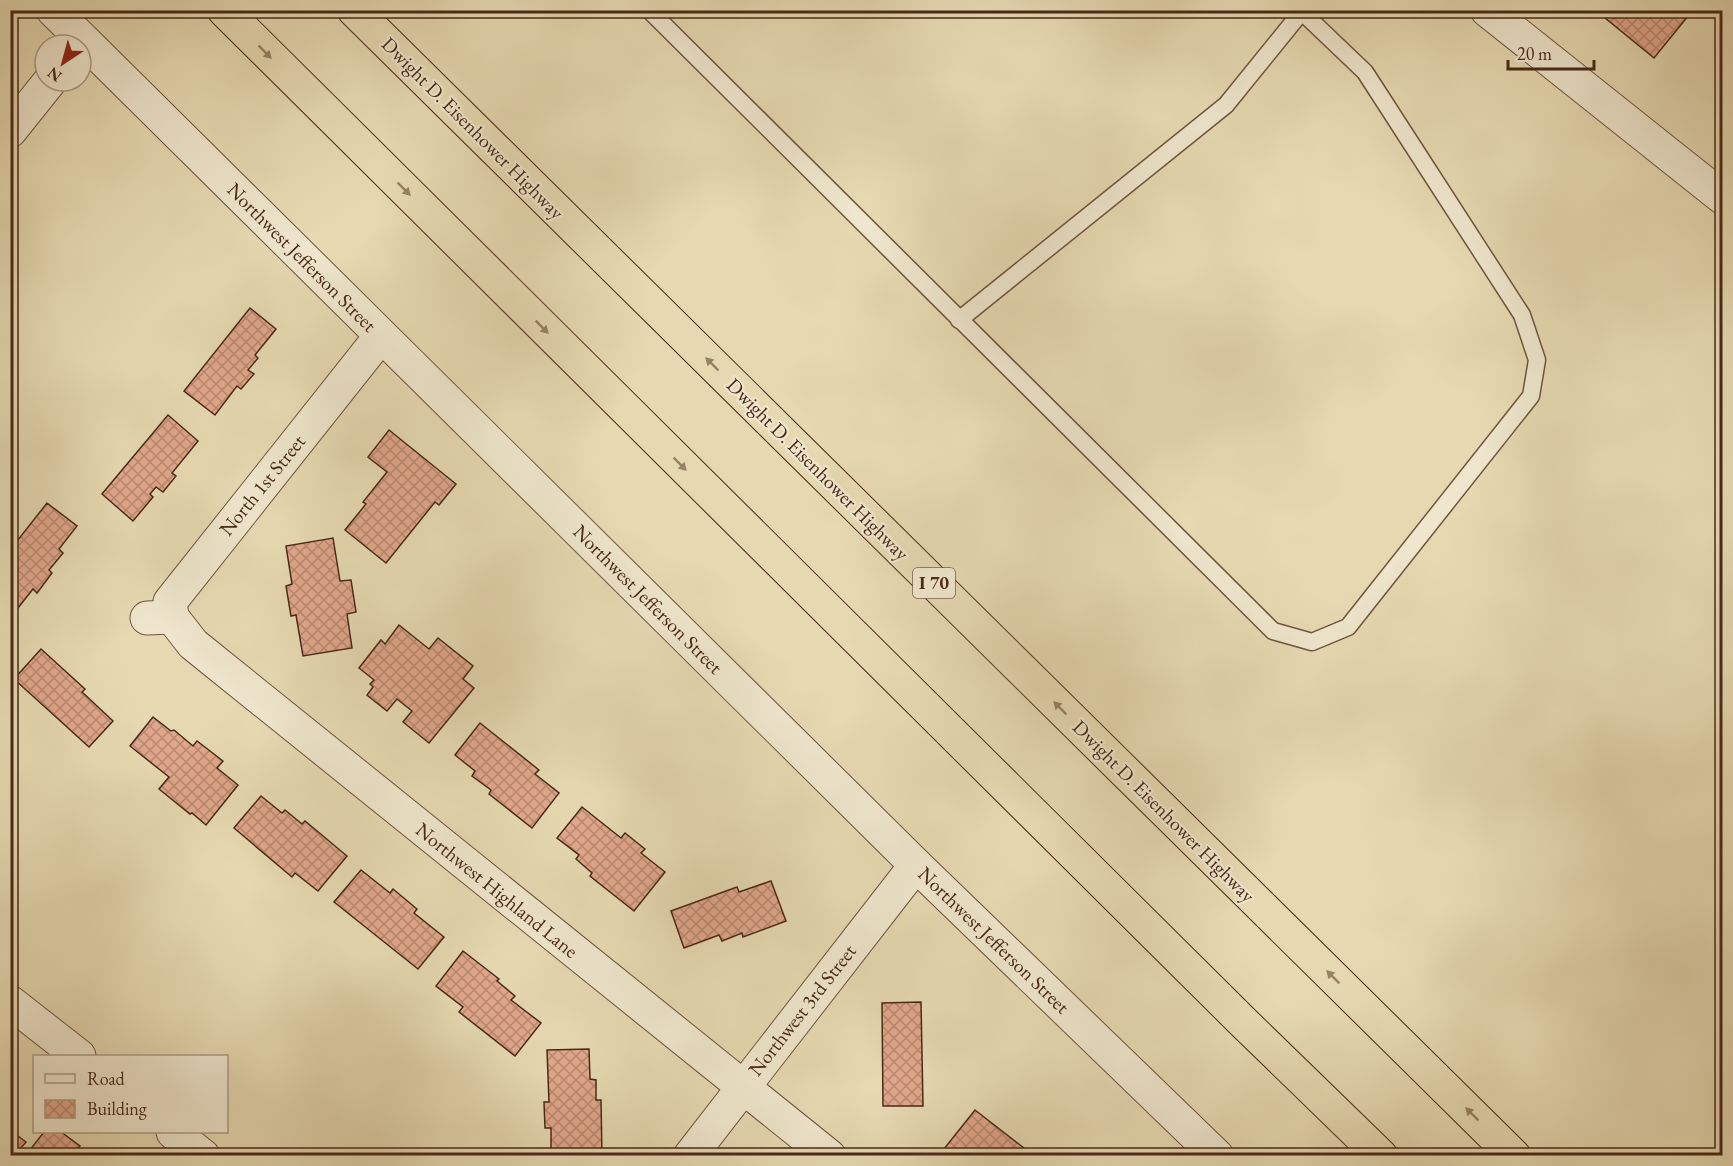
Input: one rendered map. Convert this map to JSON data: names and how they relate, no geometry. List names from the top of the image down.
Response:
{
  "streets": {
    "highway": ["Dwight D. Eisenhower Highway", "I 70"],
    "street": [
      "Northwest Jefferson Street",
      "North 1st Street",
      "Northwest Highland Lane",
      "Northwest 3rd Street"
    ]
  },
  "crossings": [
    ["Northwest Jefferson Street", "North 1st Street"],
    ["Northwest Jefferson Street", "Northwest 3rd Street"],
    ["North 1st Street", "Northwest Highland Lane"],
    ["Northwest Highland Lane", "Northwest 3rd Street"]
  ],
  "legend": ["Road", "Building"],
  "scale_bar": "20 m",
  "north": "bottom left"
}
